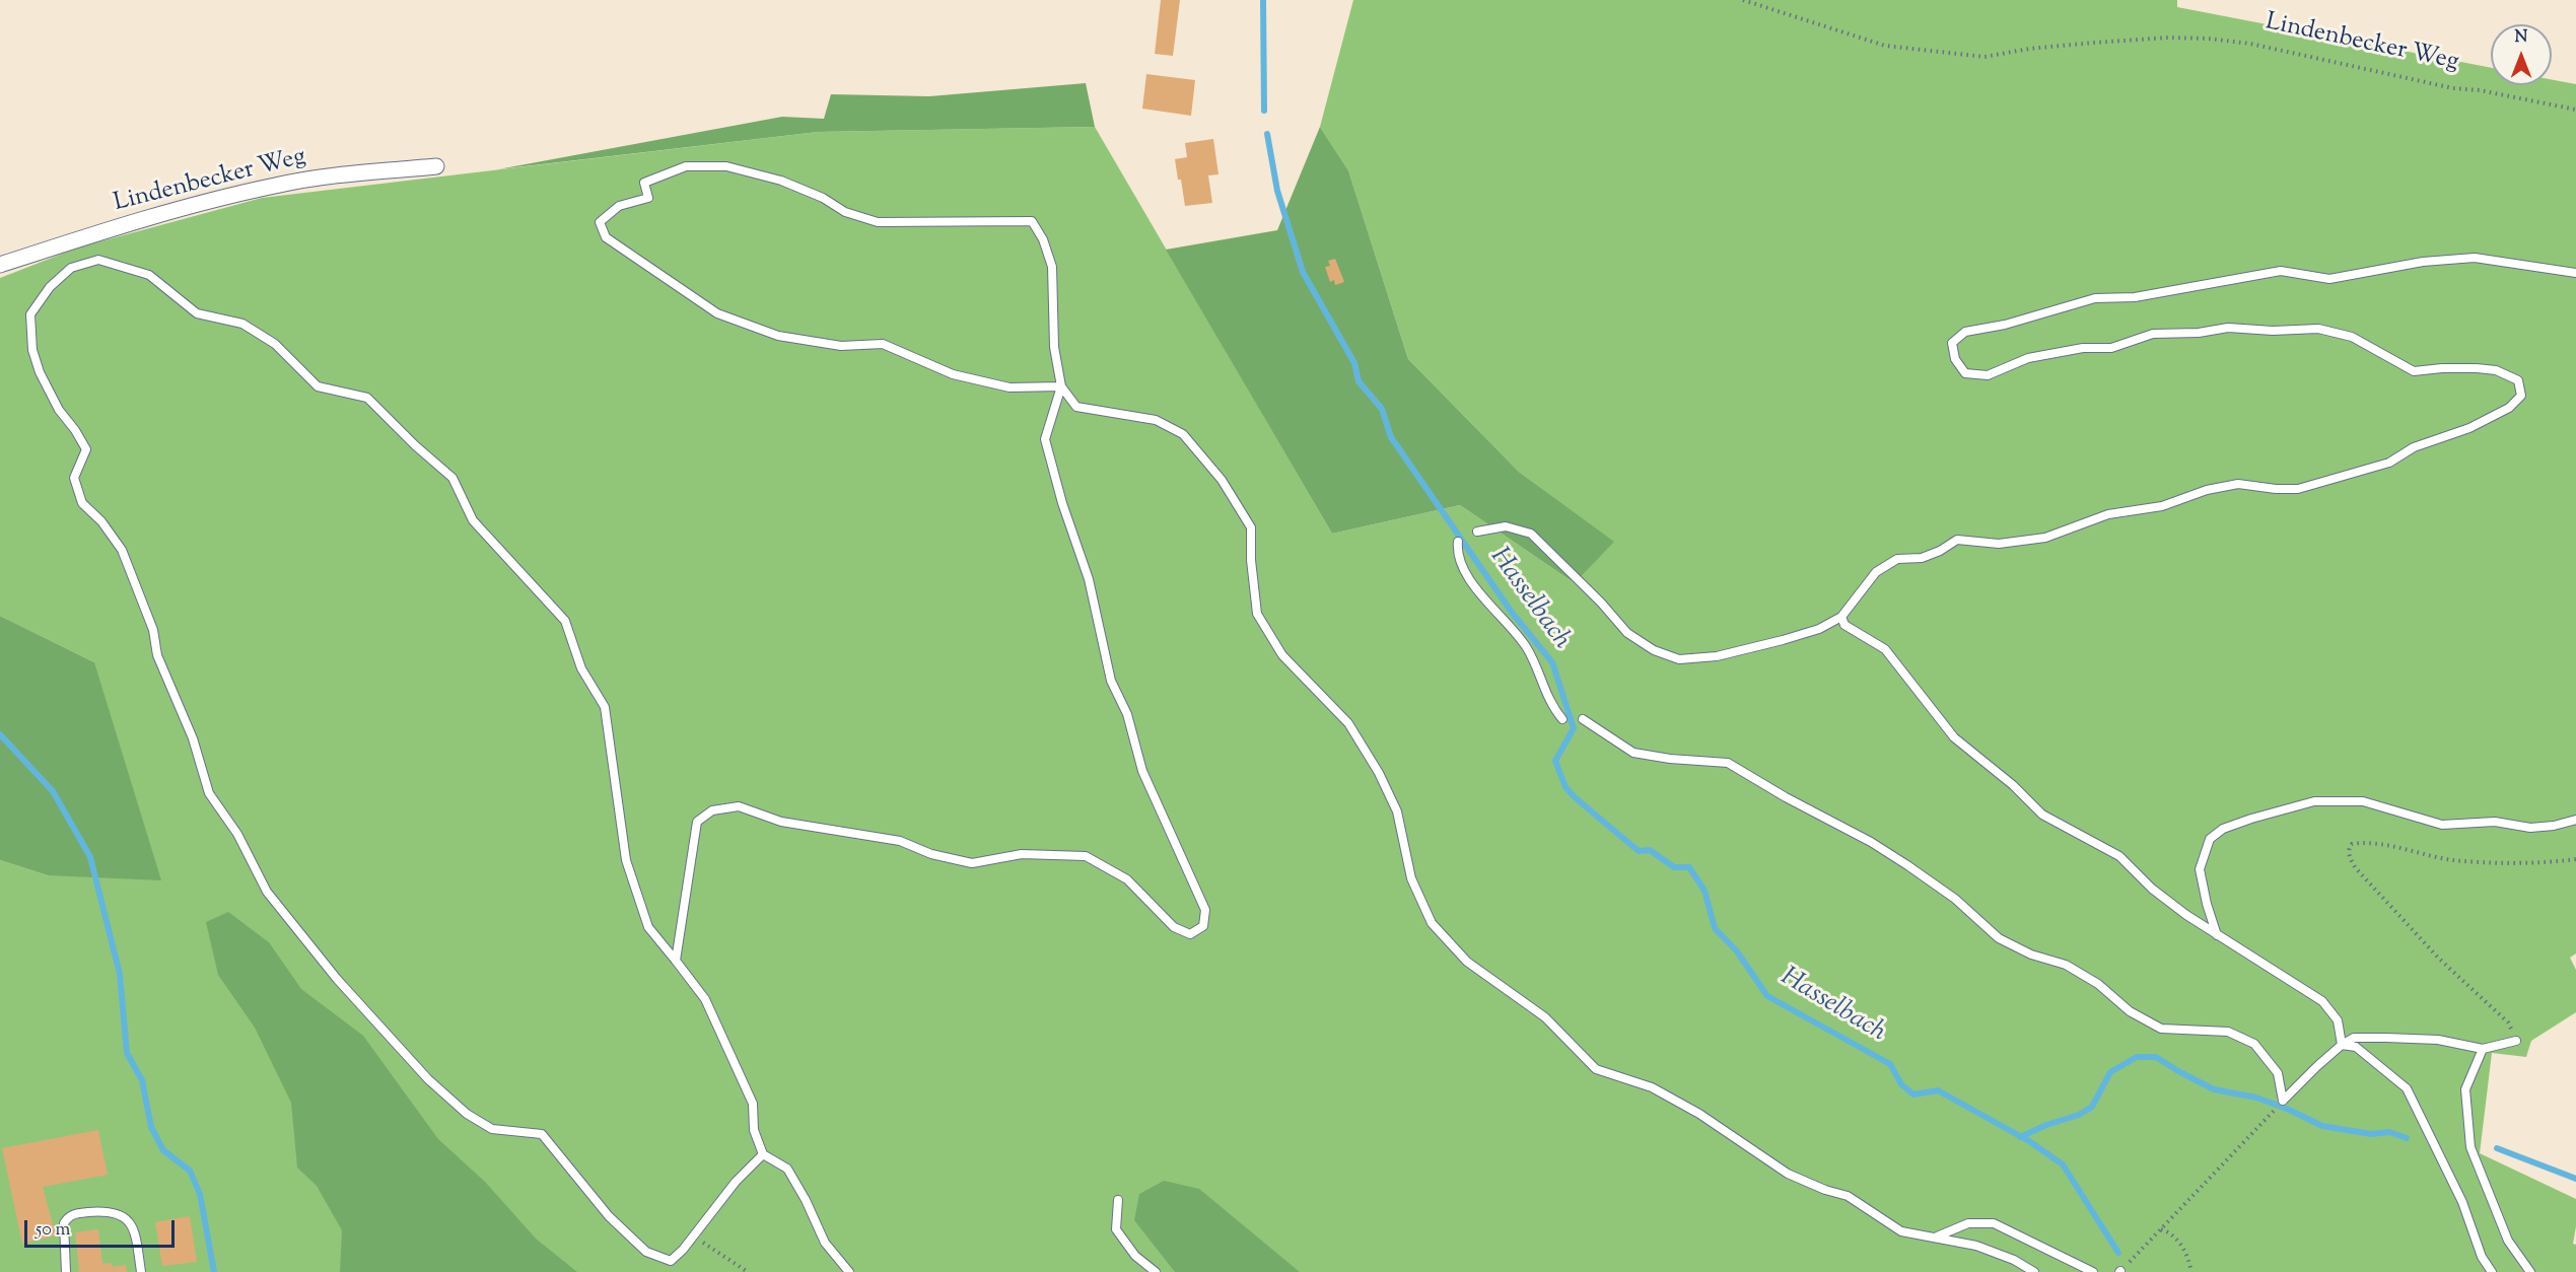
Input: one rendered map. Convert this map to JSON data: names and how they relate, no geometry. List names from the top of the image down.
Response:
{
  "streets": {
    "street": ["Lindenbecker Weg"]
  },
  "water": ["Hasselbach"],
  "scale_bar": "50 m",
  "north": "top"
}
